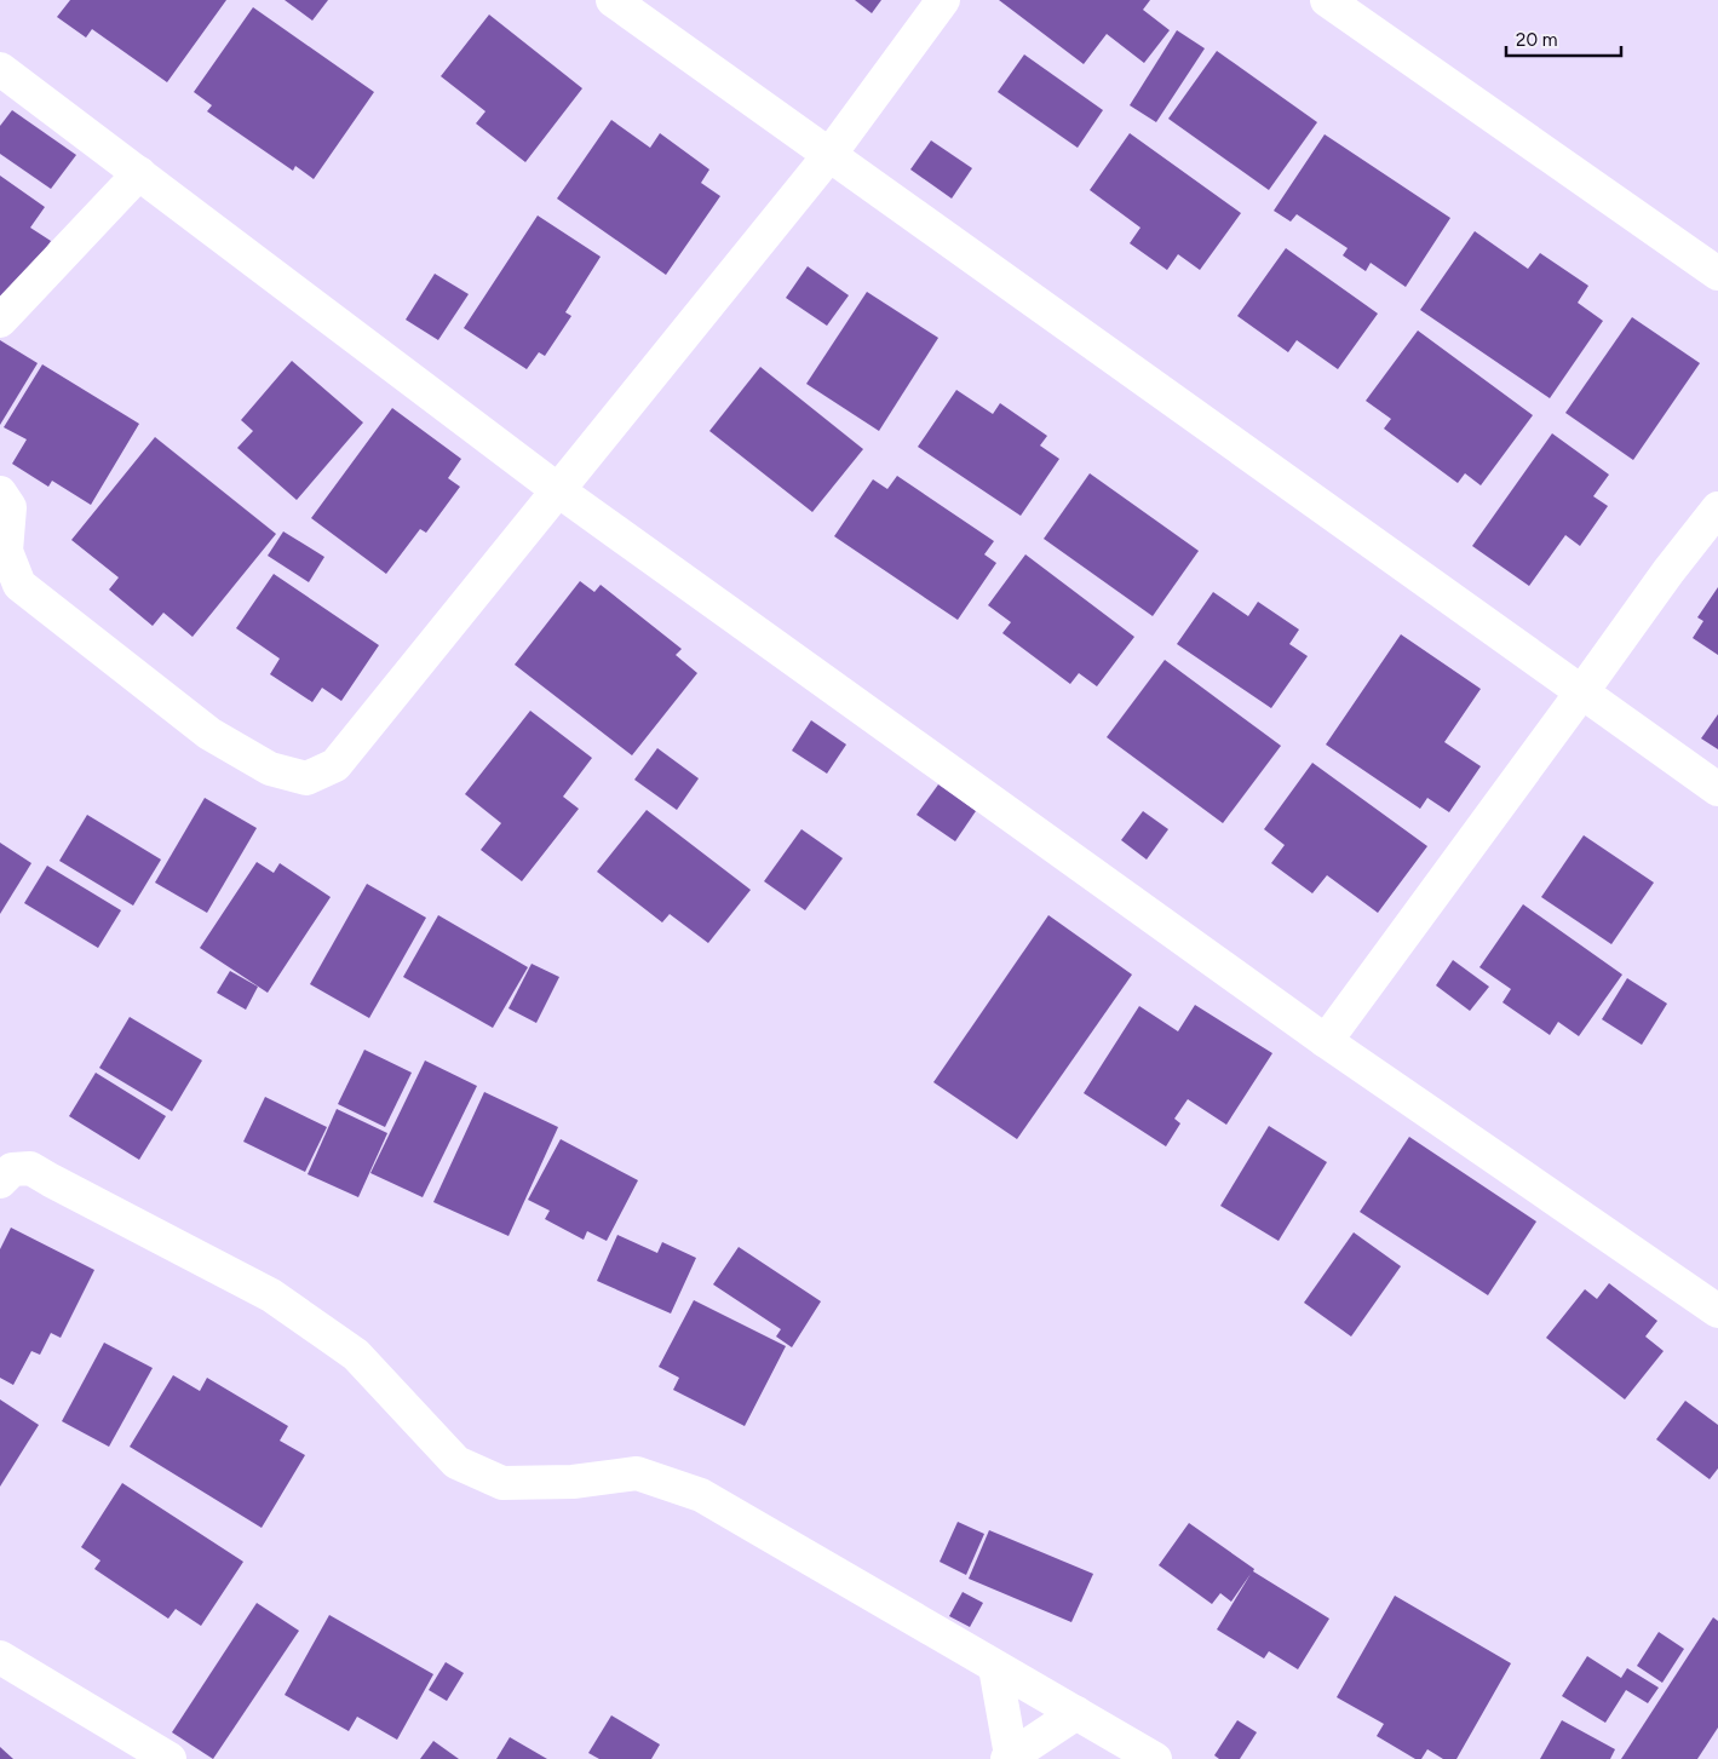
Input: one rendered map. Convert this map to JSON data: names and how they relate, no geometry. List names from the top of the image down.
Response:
{
  "scale_bar": "20 m"
}
